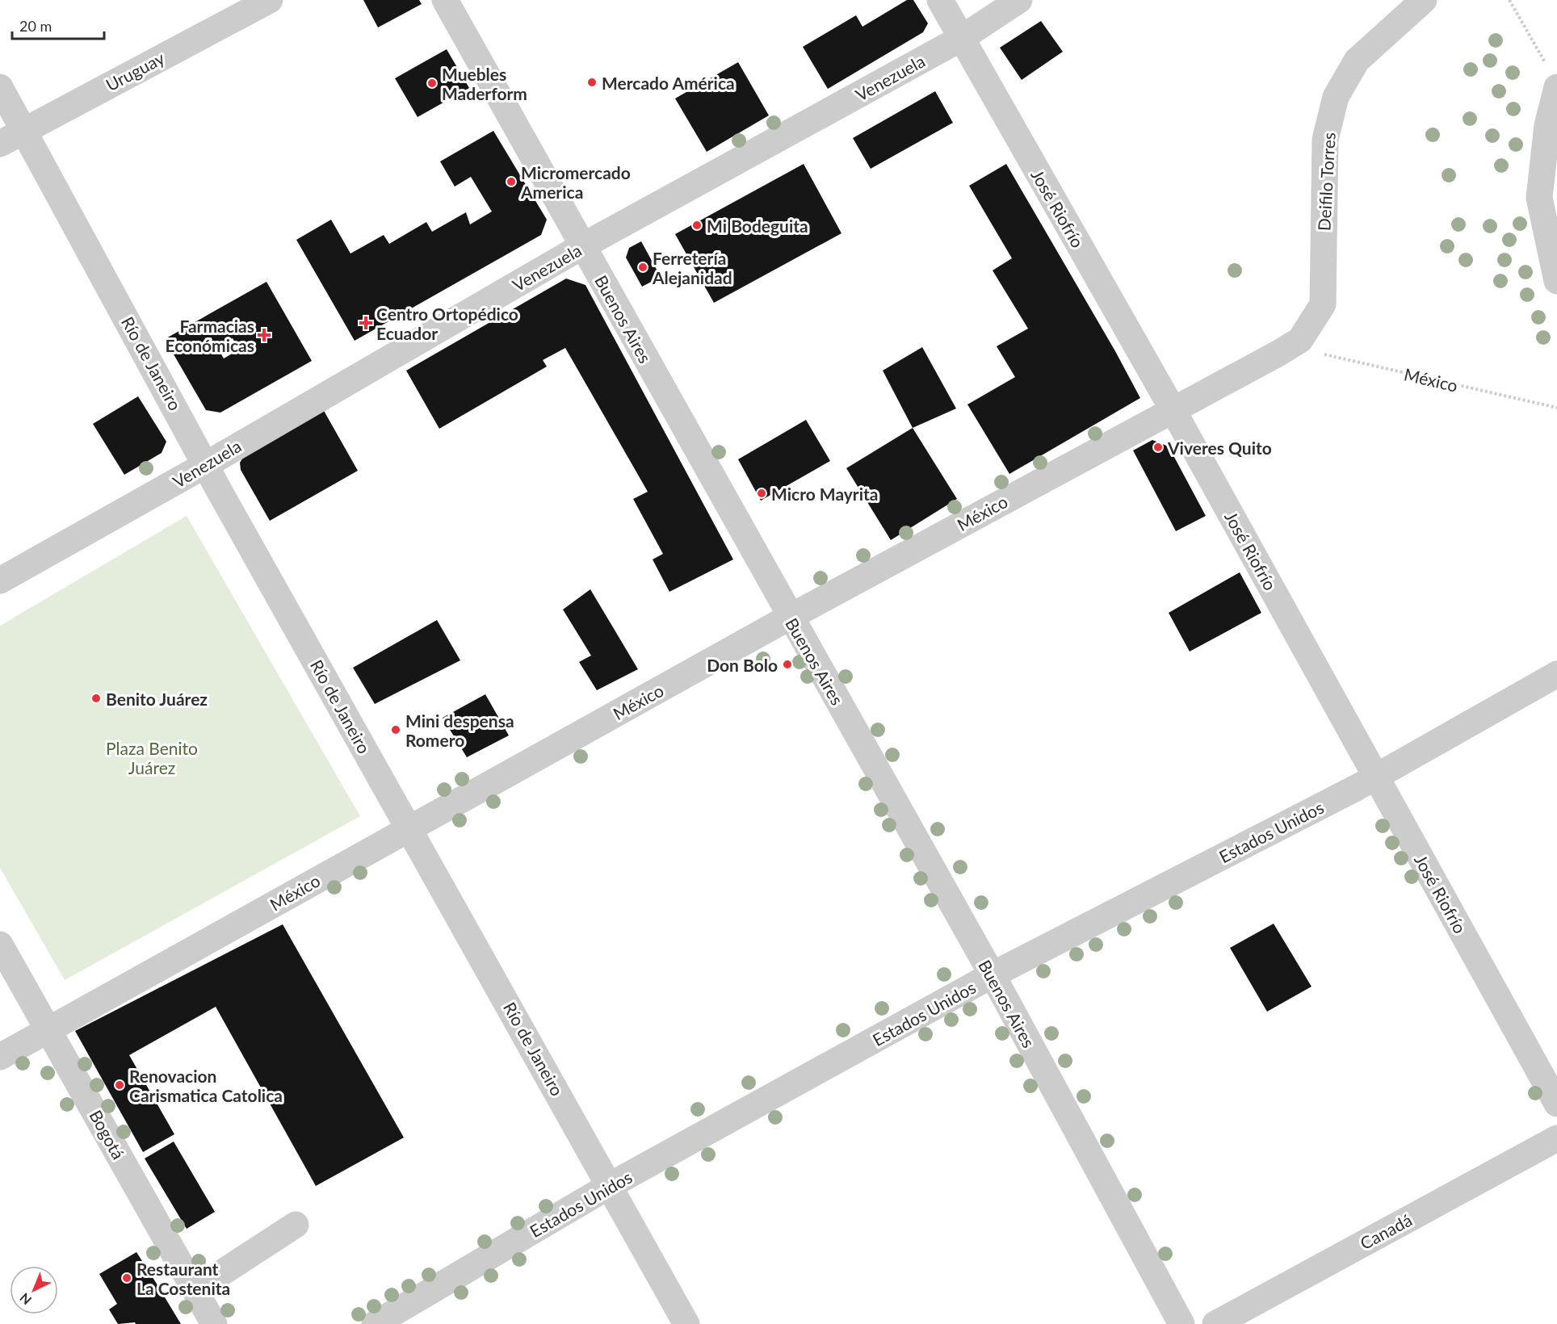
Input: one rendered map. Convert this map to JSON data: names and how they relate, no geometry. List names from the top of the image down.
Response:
{
  "streets": {
    "street": [
      "Uruguay",
      "Venezuela",
      "Deifilo Torres",
      "José Riofrío",
      "Buenos Aires",
      "Río de Janeiro",
      "México",
      "Estados Unidos",
      "Bogotá",
      "Canadá"
    ]
  },
  "crossings": [
    ["Uruguay", "Río de Janeiro"],
    ["Venezuela", "José Riofrío"],
    ["Venezuela", "Buenos Aires"],
    ["Venezuela", "Río de Janeiro"],
    ["Deifilo Torres", "México"],
    ["José Riofrío", "México"],
    ["José Riofrío", "Estados Unidos"],
    ["Buenos Aires", "México"],
    ["Buenos Aires", "Estados Unidos"],
    ["Río de Janeiro", "México"],
    ["Río de Janeiro", "Estados Unidos"],
    ["México", "Bogotá"]
  ],
  "parks": ["Plaza Benito Juárez"],
  "places": {
    "other": [
      "Mercado América",
      "Muebles Maderform",
      "Micromercado America",
      "Mi Bodeguita",
      "Ferretería Alejanidad",
      "Viveres Quito",
      "Micro Mayrita",
      "Don Bolo",
      "Benito Juárez",
      "Mini despensa Romero",
      "Renovacion Carismatica Catolica",
      "Restaurant La Costenita"
    ],
    "health": ["Centro Ortopédico Ecuador", "Farmacias Económicas"]
  },
  "scale_bar": "20 m",
  "north": "bottom left"
}
